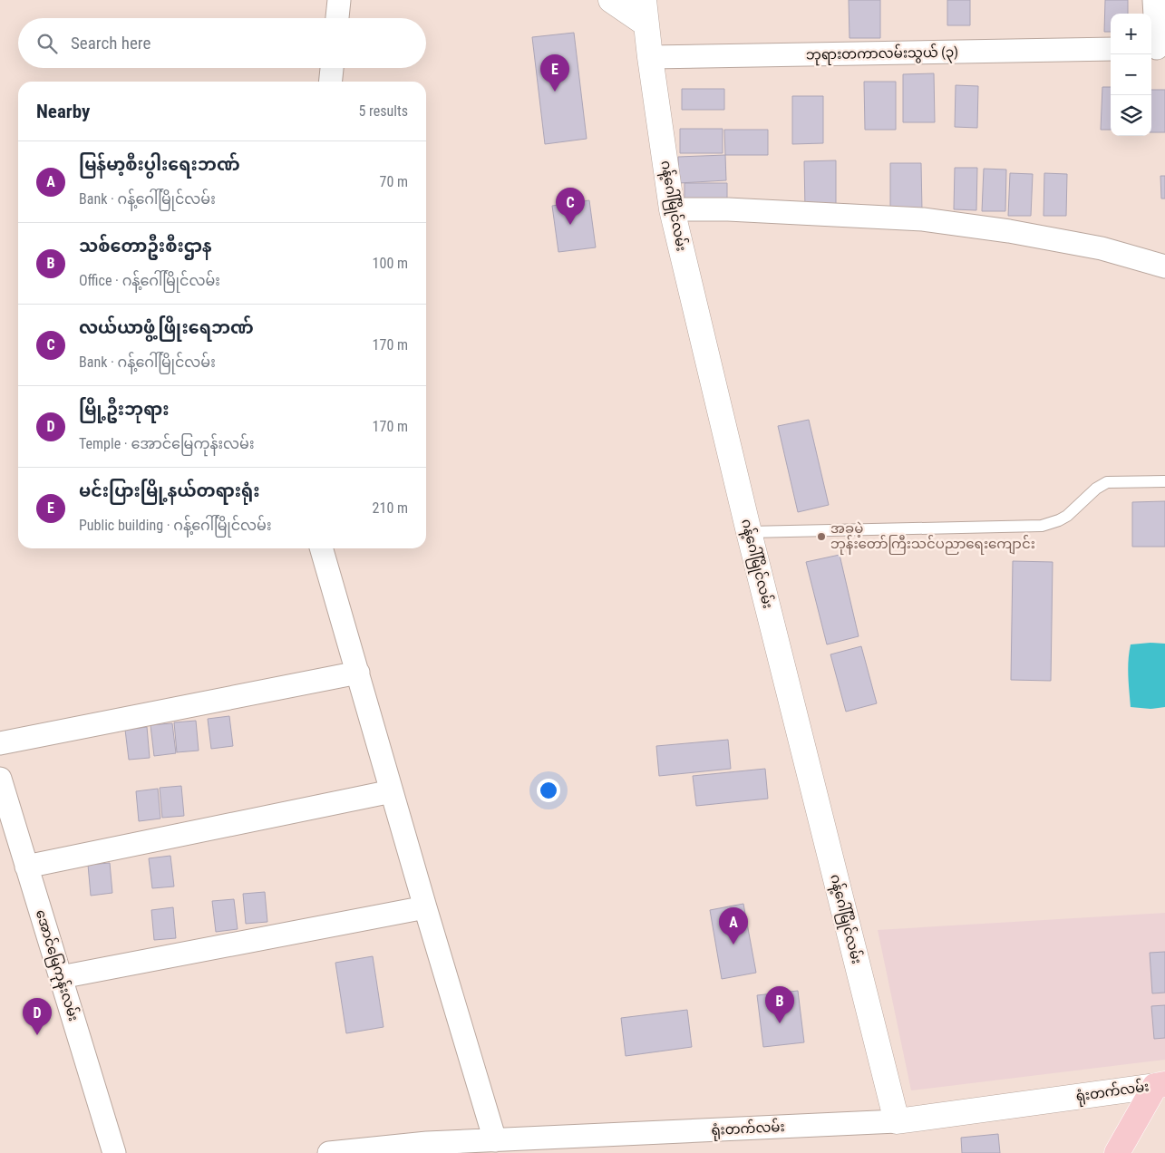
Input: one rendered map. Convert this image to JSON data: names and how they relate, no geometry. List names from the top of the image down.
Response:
{
  "streets": {
    "street": [
      "ဘုရားတကာလမ်းသွယ် (၃)",
      "ဂန့်ဂေါ်မြိုင်လမ်း",
      "အောင်မြေကုန်းလမ်း",
      "ရုံးတက်လမ်း"
    ]
  },
  "crossings": [
    ["ဘုရားတကာလမ်းသွယ် (၃)", "ဂန့်ဂေါ်မြိုင်လမ်း"],
    ["ဂန့်ဂေါ်မြိုင်လမ်း", "ရုံးတက်လမ်း"]
  ],
  "places": ["အခမဲ့ ဘုန်းတော်ကြီးသင်ပညာရေးကျောင်း"],
  "page": {
    "map_buttons": ["+", "−"],
    "search": "Search here",
    "pins": [
      "E",
      "C",
      "A",
      "B",
      "D"
    ],
    "heading": ["Nearby", "5 results"],
    "list": [
      {
        "mark": "A",
        "name": "မြန်မာ့စီးပွါးရေးဘဏ်",
        "note": "Bank · ဂန့်ဂေါ်မြိုင်လမ်း",
        "value": "70 m"
      },
      {
        "mark": "B",
        "name": "သစ်တောဦးစီးဌာန",
        "note": "Office · ဂန့်ဂေါ်မြိုင်လမ်း",
        "value": "100 m"
      },
      {
        "mark": "C",
        "name": "လယ်ယာဖွံ့ဖြိုးရေဘဏ်",
        "note": "Bank · ဂန့်ဂေါ်မြိုင်လမ်း",
        "value": "170 m"
      },
      {
        "mark": "D",
        "name": "မြို့ဦးဘုရား",
        "note": "Temple · အောင်မြေကုန်းလမ်း",
        "value": "170 m"
      },
      {
        "mark": "E",
        "name": "မင်းပြားမြို့နယ်တရားရုံး",
        "note": "Public building · ဂန့်ဂေါ်မြိုင်လမ်း",
        "value": "210 m"
      }
    ]
  }
}
